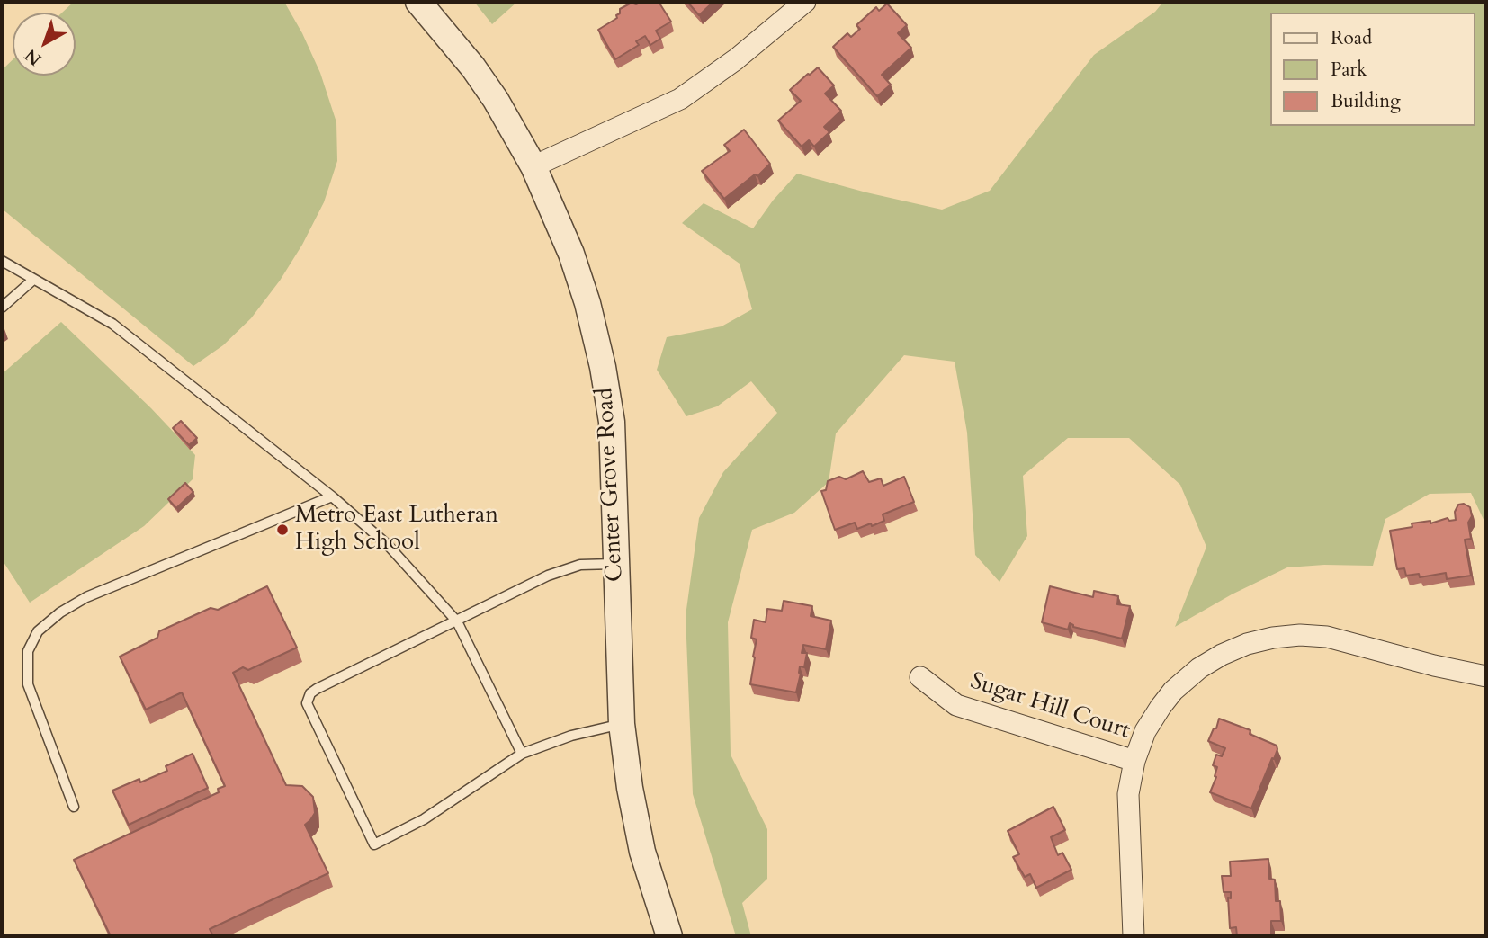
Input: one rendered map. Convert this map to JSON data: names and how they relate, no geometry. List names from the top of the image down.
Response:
{
  "streets": {
    "street": ["Center Grove Road", "Sugar Hill Court"]
  },
  "places": ["Metro East Lutheran High School"],
  "legend": ["Road", "Park", "Building"],
  "north": "bottom left"
}
